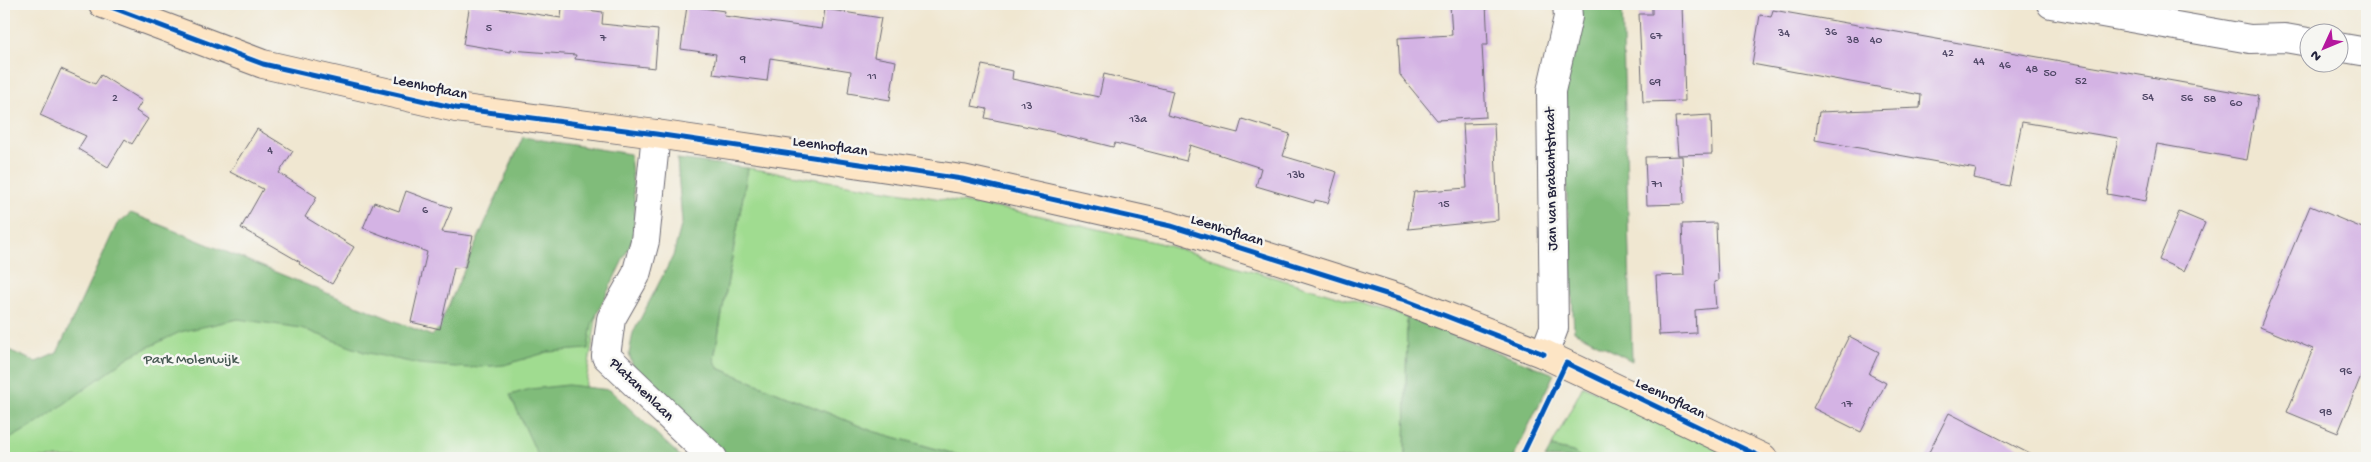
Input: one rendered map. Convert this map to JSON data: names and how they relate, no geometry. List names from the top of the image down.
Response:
{
  "streets": {
    "street": ["Leenhoflaan", "Jan van Brabantstraat", "Platanenlaan"]
  },
  "crossings": [
    ["Leenhoflaan", "Jan van Brabantstraat"],
    ["Leenhoflaan", "Platanenlaan"]
  ],
  "parks": ["Park Molenwijk"],
  "house_numbers": [
    "5",
    "36",
    "34",
    "67",
    "7",
    "38",
    "40",
    "42",
    "9",
    "44",
    "46",
    "48",
    "50",
    "11",
    "52",
    "69",
    "54",
    "2",
    "56",
    "58",
    "60",
    "13",
    "13a",
    "4",
    "13b",
    "71",
    "15",
    "6",
    "96",
    "17",
    "98"
  ],
  "north": "bottom left"
}
